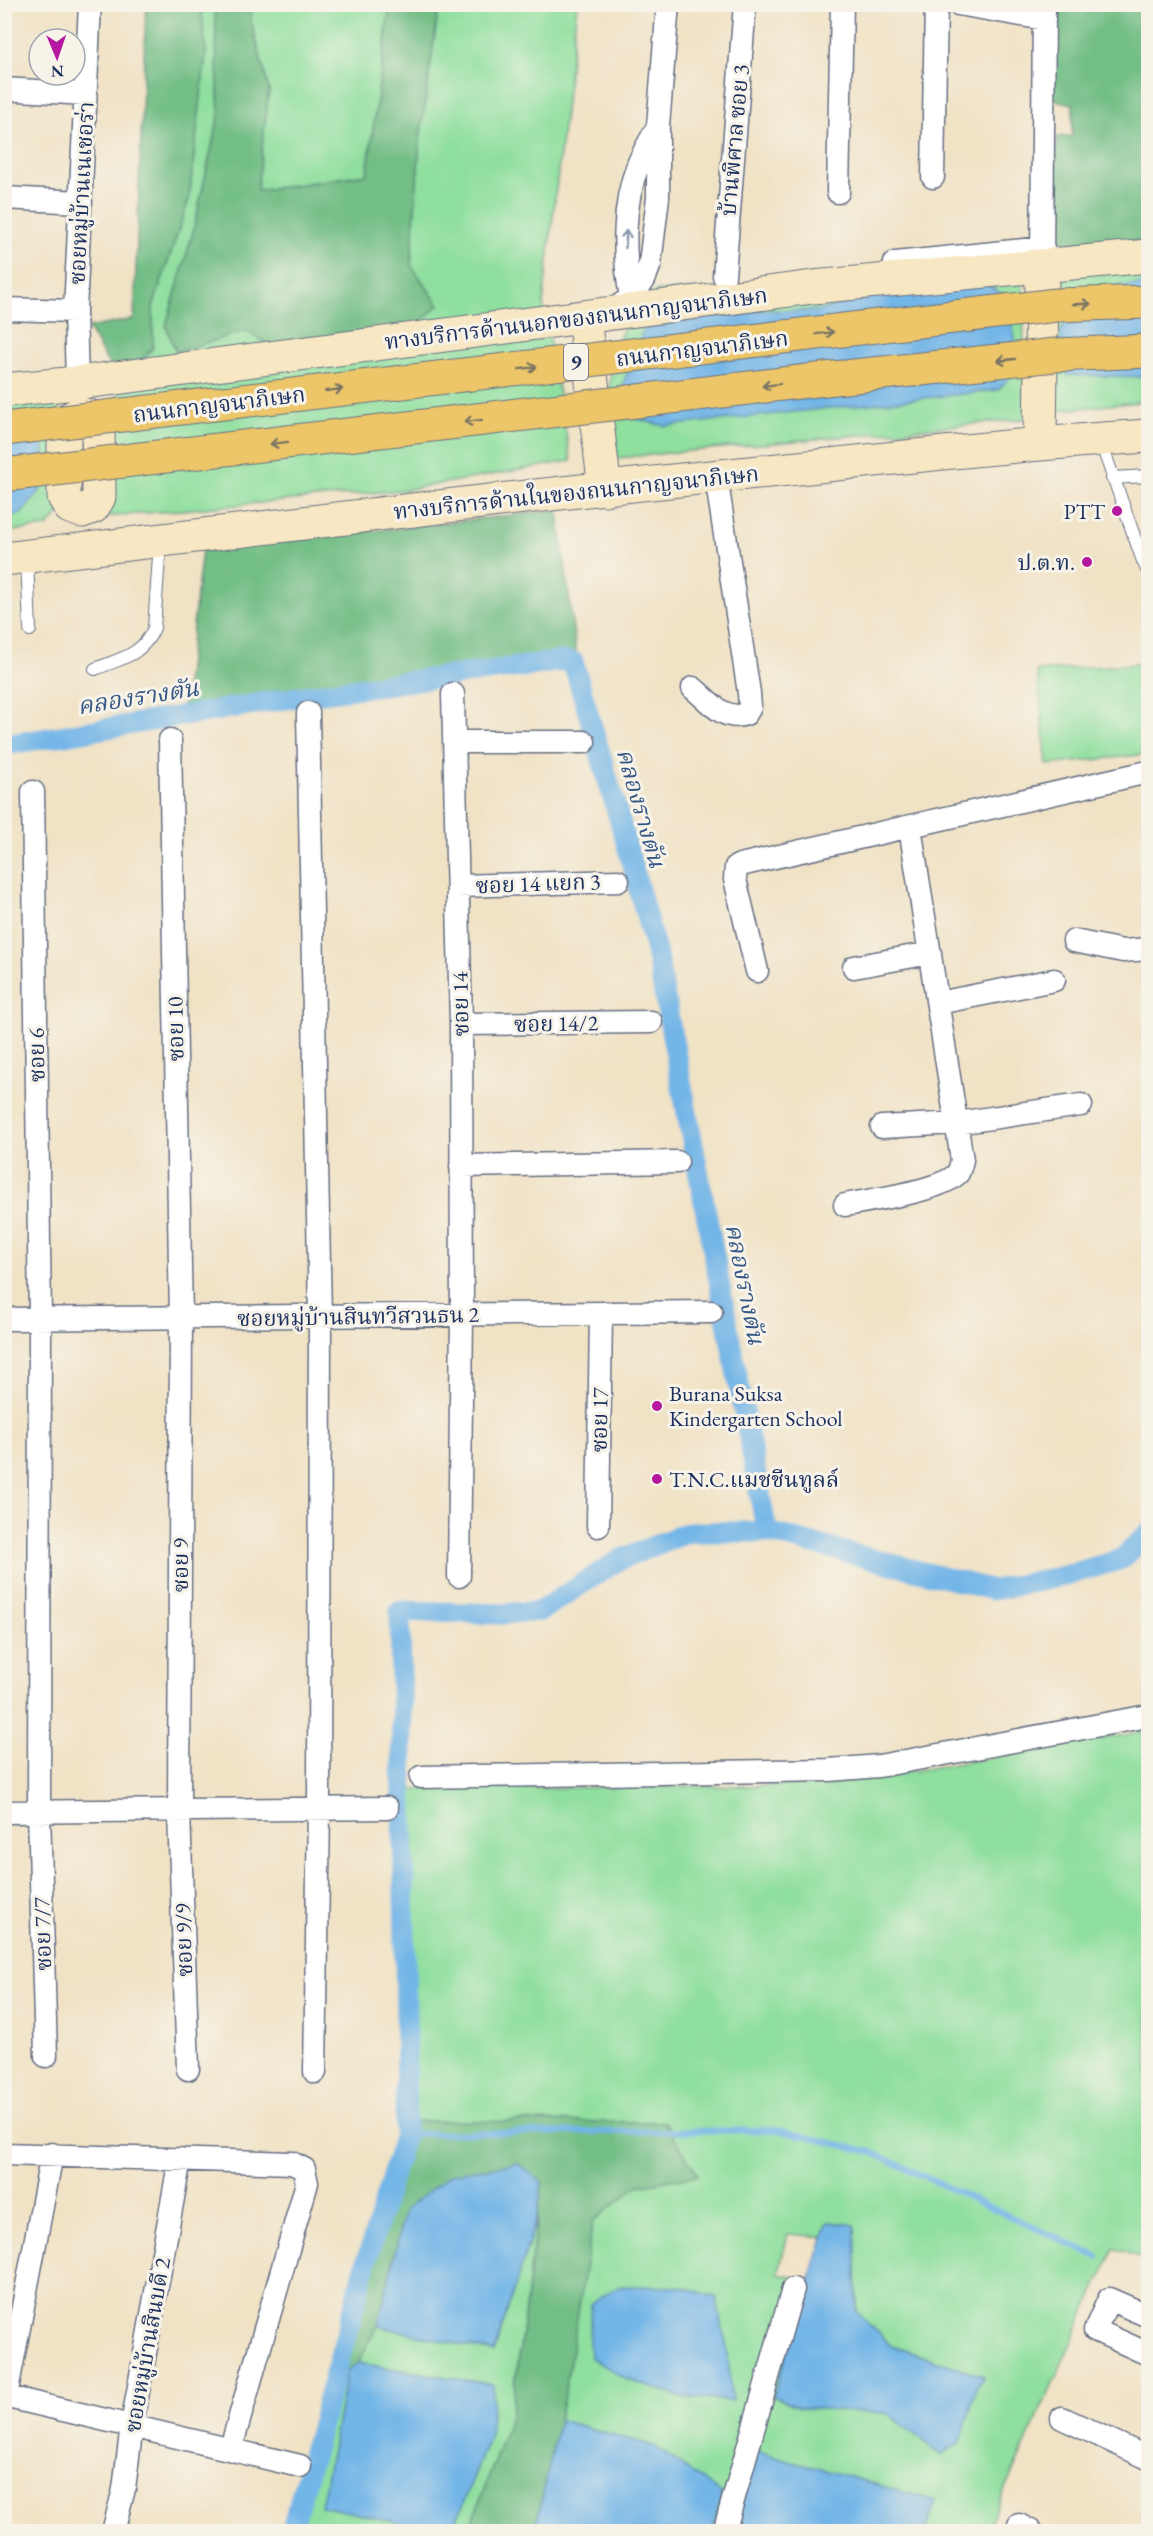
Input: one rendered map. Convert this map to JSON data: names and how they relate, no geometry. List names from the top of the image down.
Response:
{
  "streets": {
    "highway": ["ถนนกาญจนาภิเษก", "9"],
    "main road": ["ทางบริการด้านนอกของถนนกาญจนาภิเษก", "ทางบริการด้านในของถนนกาญจนาภิเษก"],
    "street": [
      "บ้านพิศาล ซอย 3",
      "ซอยหมู่บ้านเนเชอร่า",
      "ซอย 14 แยก 3",
      "ซอย 14",
      "ซอย 14/2",
      "ซอย 10",
      "ซอย 6",
      "ซอยหมู่บ้านสินทวีสวนธน 2",
      "ซอย 17",
      "ซอย 9",
      "ซอย 7/7",
      "ซอย 9/9",
      "ซอยหมู่บ้านสินบดี 2"
    ]
  },
  "crossings": [
    ["ซอยหมู่บ้านเนเชอร่า", "ทางบริการด้านนอกของถนนกาญจนาภิเษก"],
    ["ซอย 14 แยก 3", "ซอย 14"],
    ["ซอย 14", "ซอย 14/2"],
    ["ซอย 14", "ซอยหมู่บ้านสินทวีสวนธน 2"],
    ["ซอย 10", "ซอยหมู่บ้านสินทวีสวนธน 2"],
    ["ซอย 10", "ซอย 9"],
    ["ซอย 6", "ซอยหมู่บ้านสินทวีสวนธน 2"],
    ["ซอย 6", "ซอย 7/7"],
    ["ซอยหมู่บ้านสินทวีสวนธน 2", "ซอย 17"],
    ["ซอยหมู่บ้านสินทวีสวนธน 2", "ซอย 9"],
    ["ซอย 9", "ซอย 9/9"]
  ],
  "water": ["คลองรางตัน"],
  "places": [
    "PTT",
    "ป.ต.ท.",
    "Burana Suksa Kindergarten School",
    "T.N.C.แมชชีนทูลล์"
  ],
  "north": "bottom"
}
